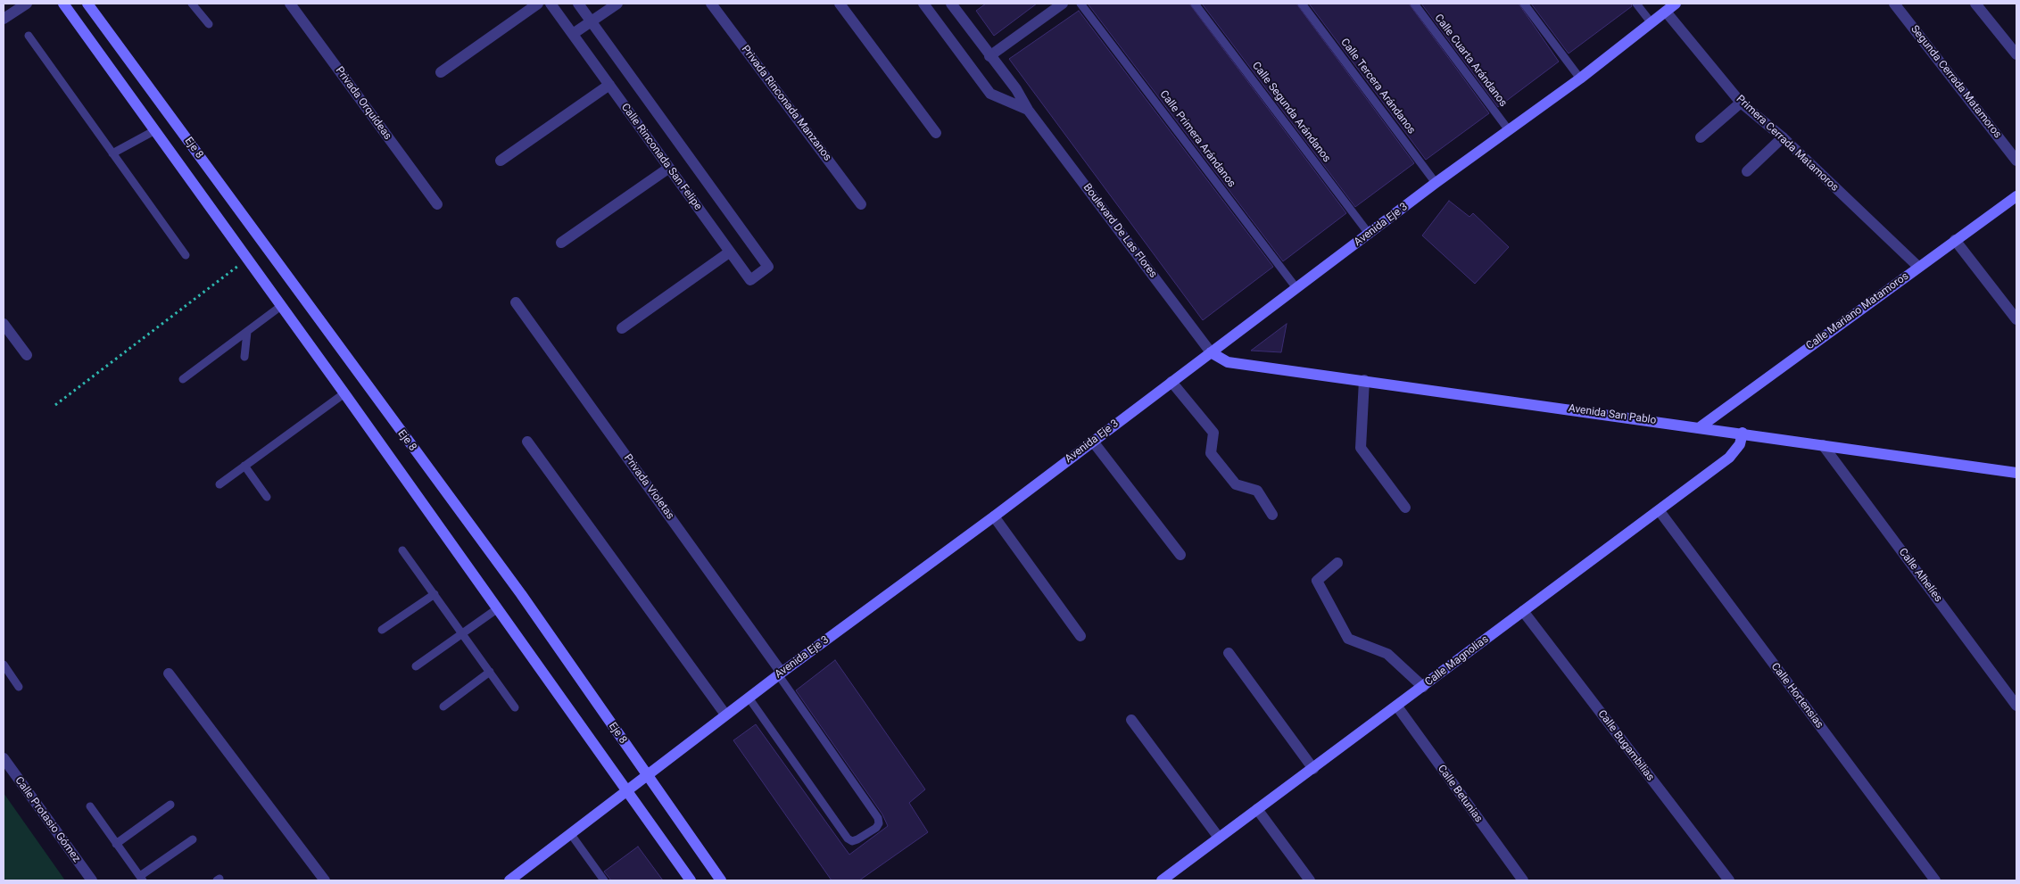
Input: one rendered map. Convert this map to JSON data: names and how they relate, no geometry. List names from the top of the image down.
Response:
{
  "streets": {
    "main road": [
      "Eje 8",
      "Avenida Eje 3",
      "Calle Mariano Matamoros",
      "Avenida San Pablo",
      "Calle Magnolias"
    ],
    "street": [
      "Segunda Cerrada Matamoros",
      "Privada Orquídeas",
      "Privada Rinconada Manzanos",
      "Primera Cerrada Matamoros",
      "Calle Rinconada San Felipe",
      "Boulevard De Las Flores",
      "Privada Violetas",
      "Calle Alhelíes",
      "Calle Hortensias",
      "Calle Bugambilias",
      "Calle Betunias",
      "Calle Protasio Gómez"
    ],
    "lane": [
      "Calle Cuarta Arándanos",
      "Calle Tercera Arándanos",
      "Calle Segunda Arándanos",
      "Calle Primera Arándanos"
    ]
  },
  "crossings": [
    ["Calle Cuarta Arándanos", "Avenida Eje 3"],
    ["Calle Tercera Arándanos", "Avenida Eje 3"],
    ["Calle Segunda Arándanos", "Avenida Eje 3"],
    ["Calle Primera Arándanos", "Avenida Eje 3"],
    ["Primera Cerrada Matamoros", "Avenida Eje 3"],
    ["Primera Cerrada Matamoros", "Calle Mariano Matamoros"],
    ["Eje 8", "Avenida Eje 3"],
    ["Avenida Eje 3", "Boulevard De Las Flores"],
    ["Avenida Eje 3", "Avenida San Pablo"],
    ["Avenida Eje 3", "Privada Violetas"],
    ["Boulevard De Las Flores", "Avenida San Pablo"],
    ["Calle Mariano Matamoros", "Avenida San Pablo"],
    ["Avenida San Pablo", "Calle Alhelíes"],
    ["Avenida San Pablo", "Calle Magnolias"],
    ["Calle Magnolias", "Calle Hortensias"],
    ["Calle Magnolias", "Calle Bugambilias"],
    ["Calle Magnolias", "Calle Betunias"]
  ]
}
